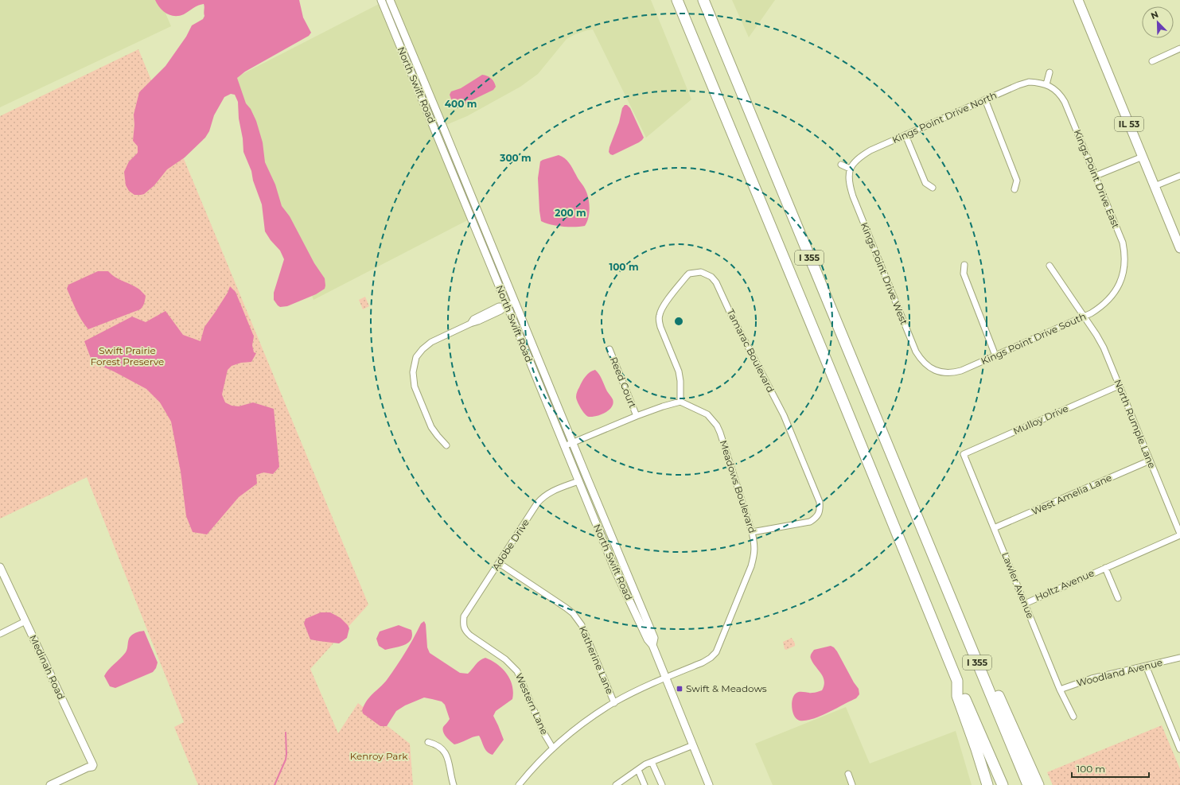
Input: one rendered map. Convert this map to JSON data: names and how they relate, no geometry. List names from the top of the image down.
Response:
{
  "streets": {
    "highway": ["I 355"],
    "main road": ["IL 53"],
    "street": [
      "North Swift Road",
      "Kings Point Drive North",
      "Kings Point Drive East",
      "Kings Point Drive West",
      "Kings Point Drive South",
      "Tamarac Boulevard",
      "Reed Court",
      "Mulloy Drive",
      "North Rumple Lane",
      "Meadows Boulevard",
      "West Amelia Lane",
      "Adobe Drive",
      "Lawler Avenue",
      "Holtz Avenue",
      "Katherine Lane",
      "Medinah Road",
      "Woodland Avenue",
      "Western Lane"
    ]
  },
  "crossings": [
    ["North Swift Road", "Meadows Boulevard"],
    ["North Swift Road", "Adobe Drive"],
    ["Kings Point Drive North", "Kings Point Drive East"],
    ["Kings Point Drive North", "Kings Point Drive West"],
    ["Kings Point Drive East", "Kings Point Drive South"],
    ["Kings Point Drive West", "Kings Point Drive South"],
    ["Kings Point Drive South", "North Rumple Lane"],
    ["Tamarac Boulevard", "Meadows Boulevard"],
    ["Mulloy Drive", "North Rumple Lane"],
    ["Mulloy Drive", "Lawler Avenue"],
    ["North Rumple Lane", "West Amelia Lane"],
    ["North Rumple Lane", "Holtz Avenue"],
    ["Meadows Boulevard", "Katherine Lane"],
    ["Meadows Boulevard", "Western Lane"],
    ["West Amelia Lane", "Lawler Avenue"],
    ["Adobe Drive", "Katherine Lane"],
    ["Adobe Drive", "Western Lane"],
    ["Lawler Avenue", "Holtz Avenue"],
    ["Lawler Avenue", "Woodland Avenue"]
  ],
  "parks": ["Swift Prairie Forest Preserve", "Kenroy Park"],
  "places": {
    "transit": ["Swift & Meadows"]
  },
  "scale_bar": "100 m",
  "north": "top left",
  "rings": [
    "400 m",
    "300 m",
    "200 m",
    "100 m"
  ]
}
